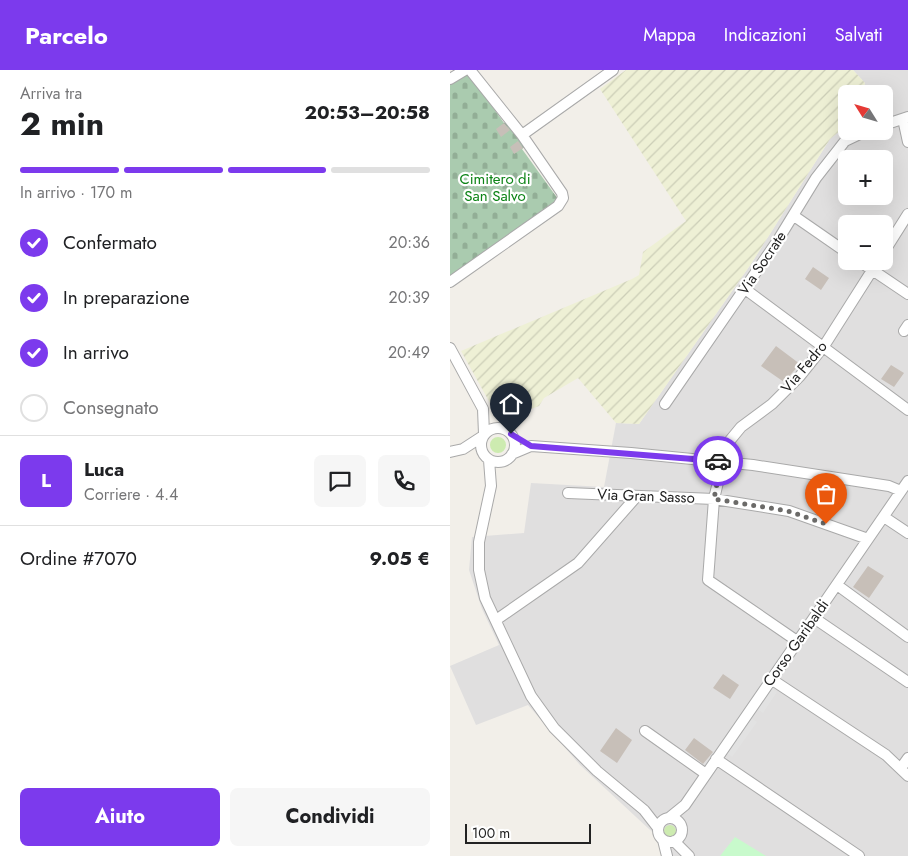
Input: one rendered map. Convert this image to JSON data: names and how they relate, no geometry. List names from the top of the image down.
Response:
{
  "streets": {
    "street": [
      "Via Socrate",
      "Via Fedro",
      "Via Gran Sasso",
      "Corso Garibaldi"
    ]
  },
  "crossings": [
    ["Via Fedro", "Via Gran Sasso"],
    ["Via Fedro", "Corso Garibaldi"],
    ["Via Gran Sasso", "Corso Garibaldi"]
  ],
  "parks": ["Cimitero di San Salvo"],
  "scale_bar": "100 m",
  "north": "top left",
  "page": {
    "header": "Parcelo",
    "nav": ["Mappa", "Indicazioni", "Salvati"],
    "heading": ["2 min", "Arriva tra", "20:53–20:58"],
    "panel": [
      "Luca",
      "Corriere · 4.4",
      "Ordine #7070",
      "9.05 €"
    ],
    "map_buttons": ["+", "−"],
    "bar": "In arrivo · 170 m",
    "list": [
      ["Confermato", "20:36"],
      ["In preparazione", "20:39"],
      ["In arrivo", "20:49"],
      "Consegnato"
    ],
    "round": "L",
    "buttons": ["Aiuto", "Condividi"],
    "scale": "100 m"
  }
}
